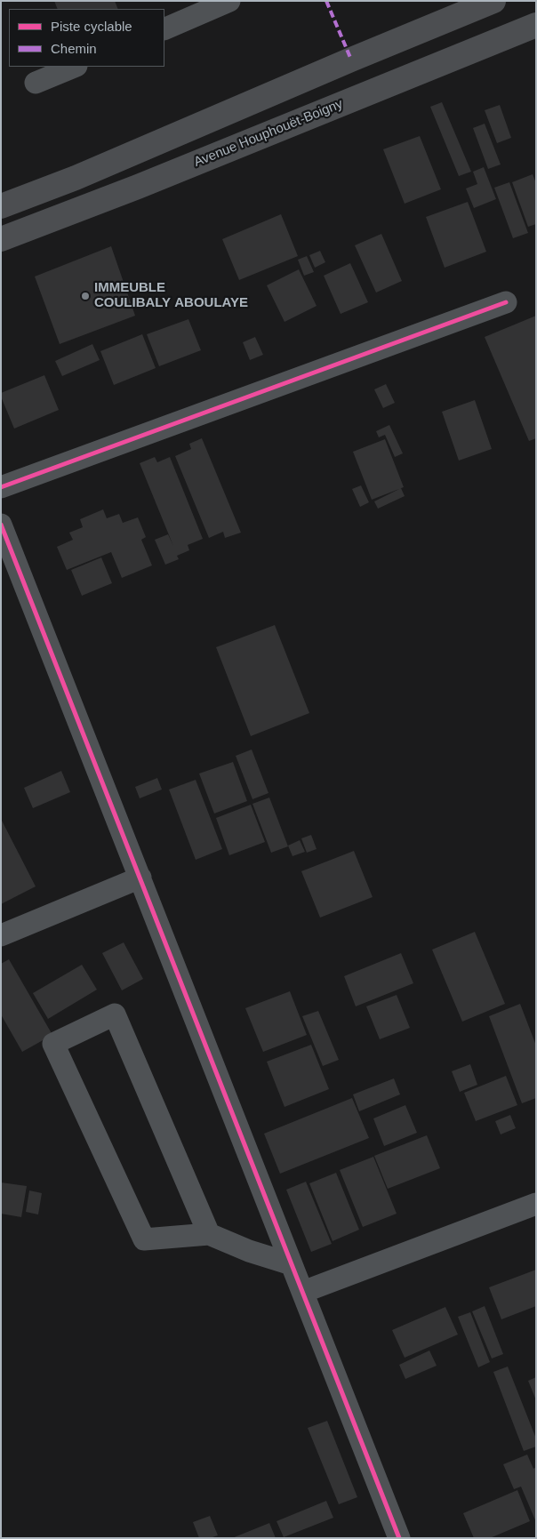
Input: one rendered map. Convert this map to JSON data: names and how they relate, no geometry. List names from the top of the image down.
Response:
{
  "streets": {
    "highway": ["Avenue Houphouët-Boigny"]
  },
  "places": ["IMMEUBLE COULIBALY ABOULAYE"],
  "legend": ["Piste cyclable", "Chemin"]
}
